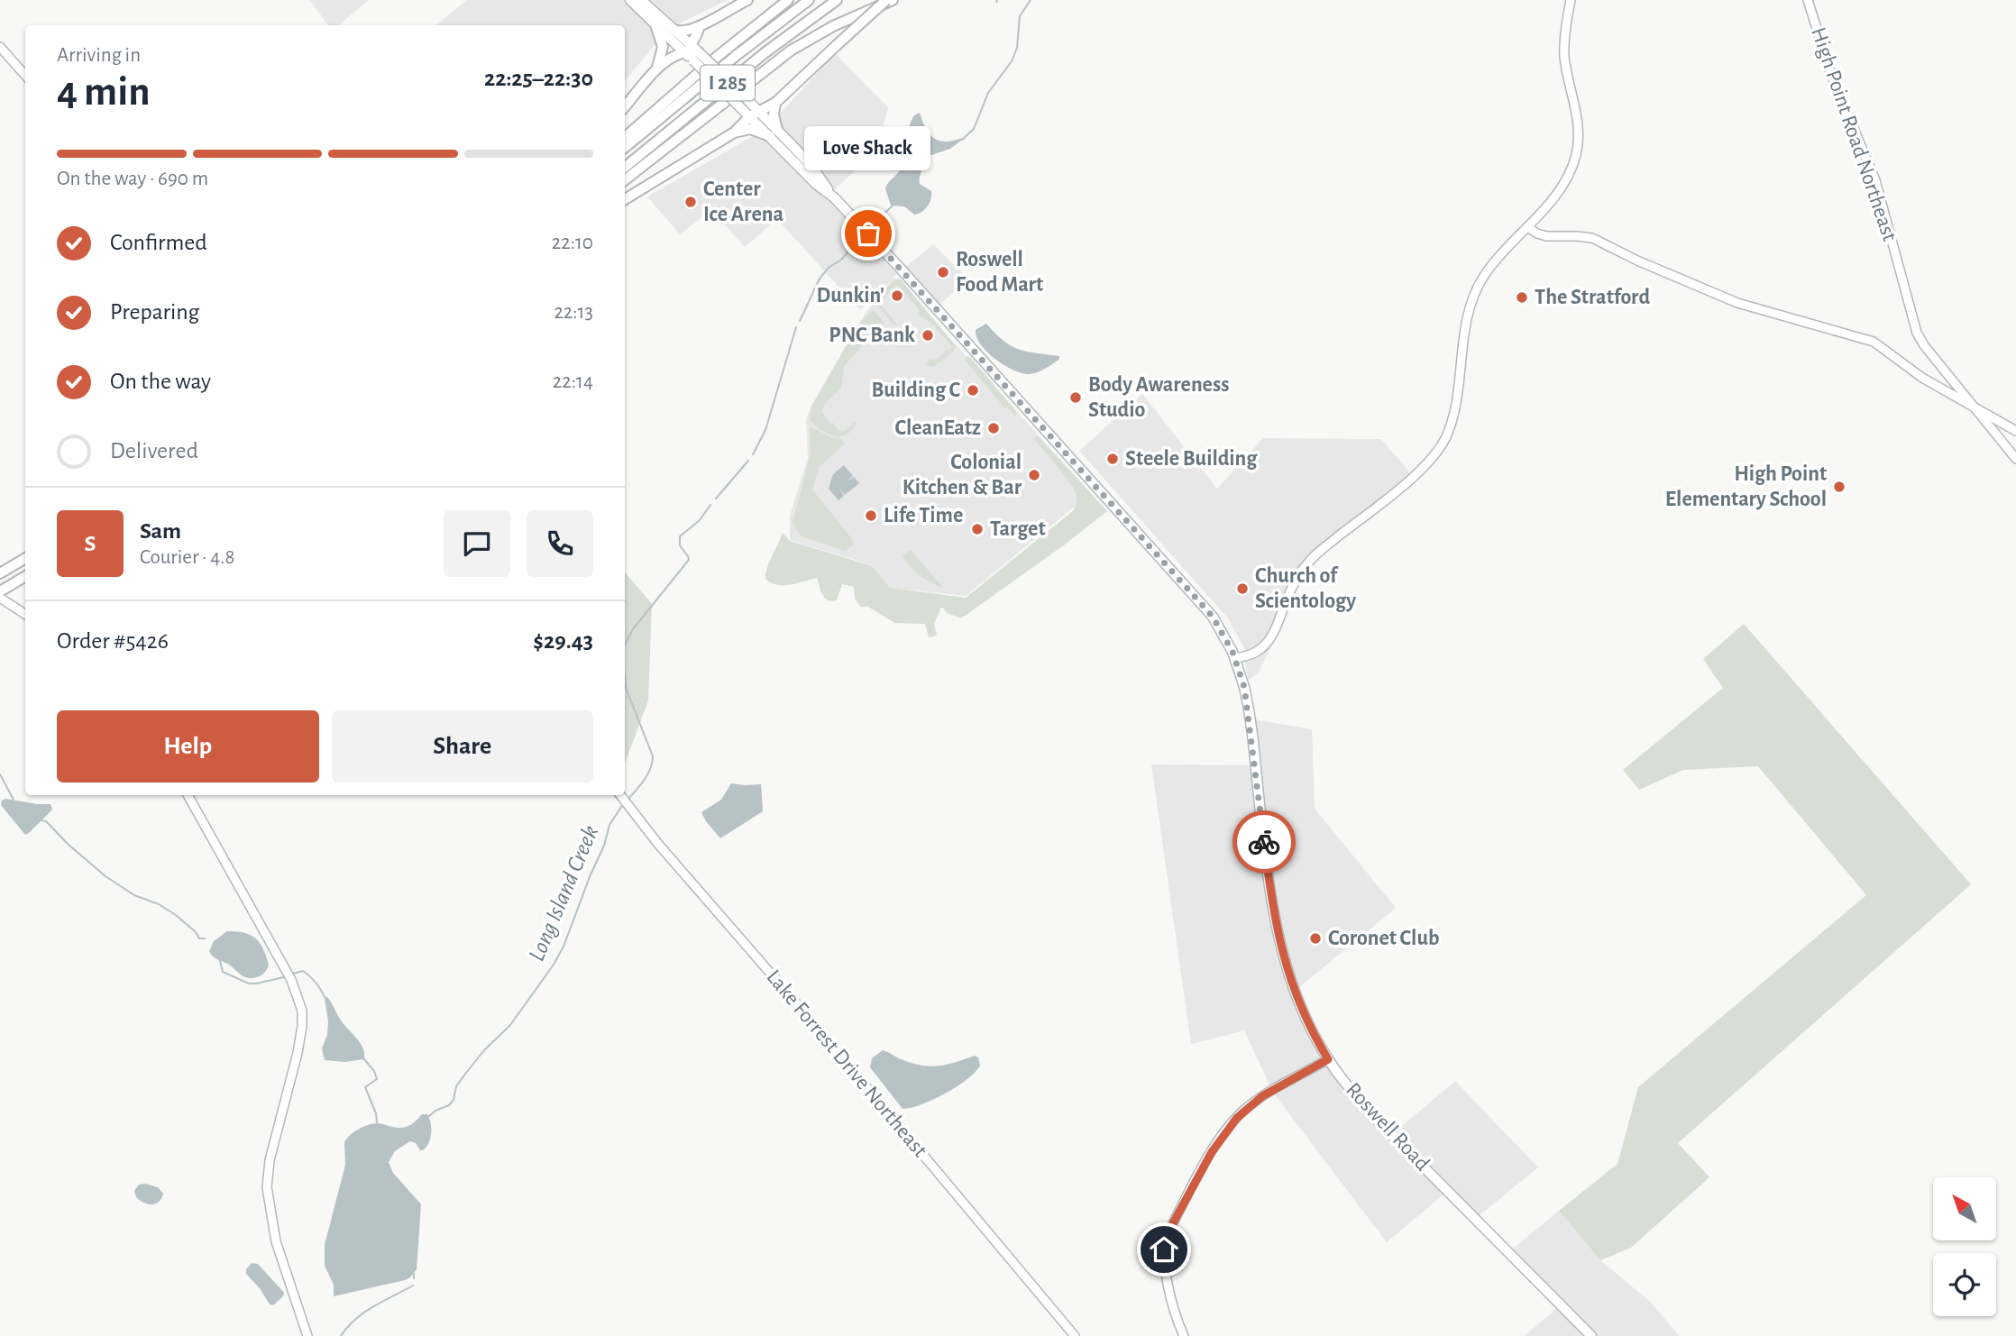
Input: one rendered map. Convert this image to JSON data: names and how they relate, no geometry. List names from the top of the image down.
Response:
{
  "streets": {
    "highway": ["I 285"],
    "main road": ["Roswell Road"],
    "street": ["High Point Road Northeast", "Lake Forrest Drive Northeast"]
  },
  "water": ["Long Island Creek"],
  "places": [
    "Center Ice Arena",
    "Love Shack",
    "Roswell Food Mart",
    "Dunkin'",
    "The Stratford",
    "PNC Bank",
    "Building C",
    "Body Awareness Studio",
    "CleanEatz",
    "Steele Building",
    "Colonial Kitchen & Bar",
    "High Point Elementary School",
    "Life Time",
    "Target",
    "Church of Scientology",
    "Coronet Club"
  ],
  "north": "top left",
  "page": {
    "heading": ["4 min", "Arriving in", "22:25–22:30"],
    "panel": [
      "Sam",
      "Courier · 4.8",
      "Order #5426",
      "$29.43"
    ],
    "bubble": "Love Shack",
    "bar": "On the way · 690 m",
    "list": [
      ["Confirmed", "22:10"],
      ["Preparing", "22:13"],
      ["On the way", "22:14"],
      "Delivered"
    ],
    "round": "S",
    "buttons": ["Help", "Share"]
  }
}
